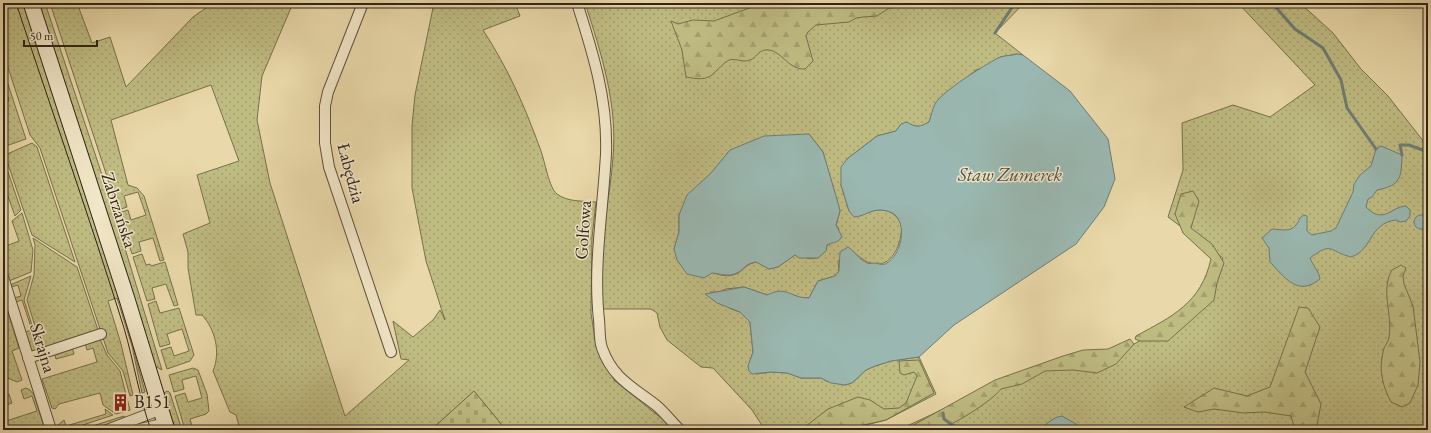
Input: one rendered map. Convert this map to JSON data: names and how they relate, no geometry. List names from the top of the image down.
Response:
{
  "streets": {
    "main road": ["Zabrzańska"],
    "street": ["Łabędzia", "Golfowa", "Skrajna"]
  },
  "water": ["Staw Zumerek"],
  "places": {
    "building": ["B151"]
  },
  "scale_bar": "50 m"
}
